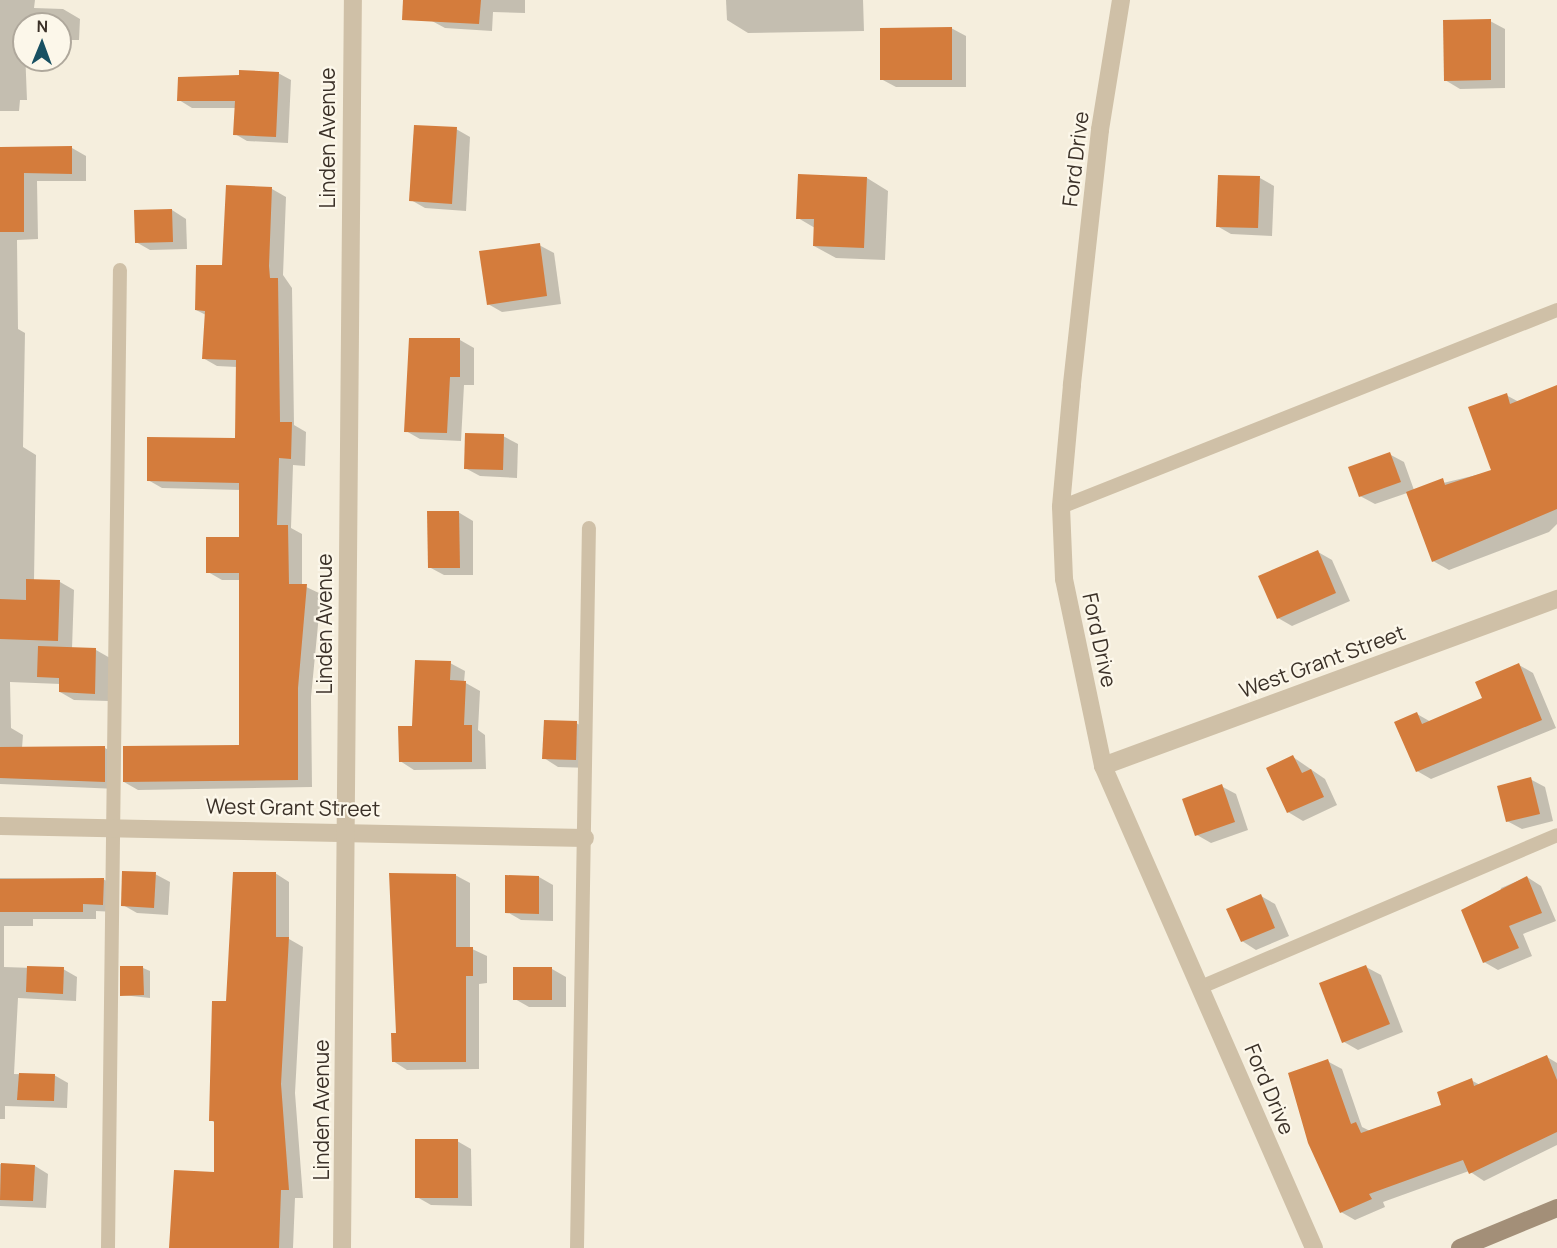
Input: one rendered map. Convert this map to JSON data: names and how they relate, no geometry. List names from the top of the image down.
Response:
{
  "streets": {
    "street": ["Linden Avenue", "Ford Drive", "West Grant Street"]
  },
  "crossings": [
    ["Linden Avenue", "West Grant Street"],
    ["Ford Drive", "West Grant Street"]
  ],
  "north": "top"
}
